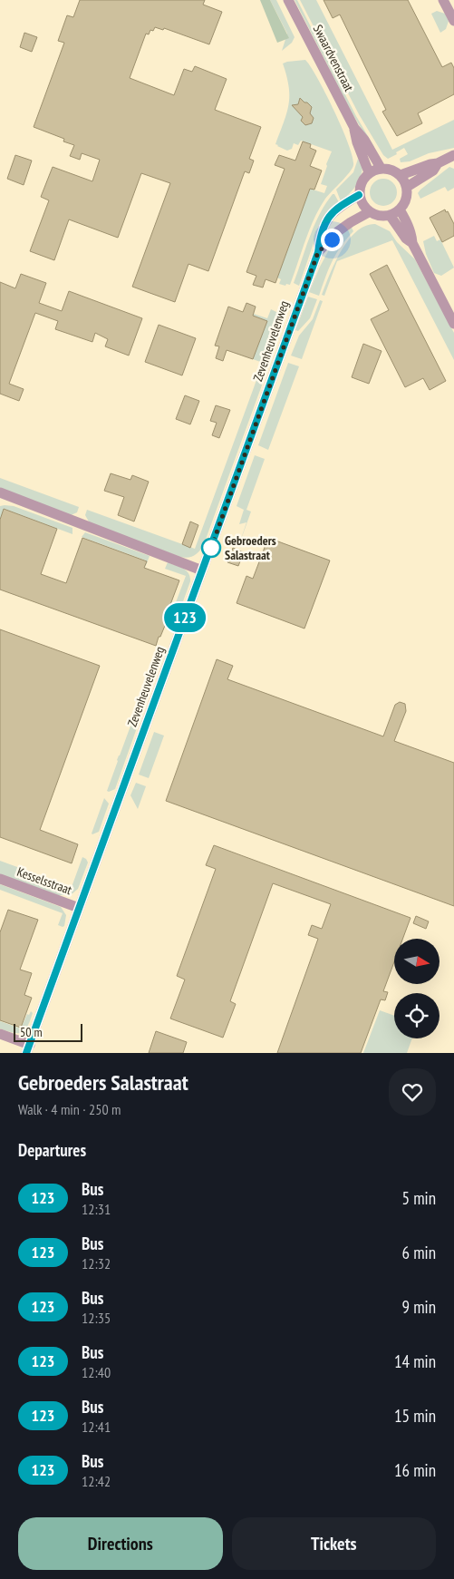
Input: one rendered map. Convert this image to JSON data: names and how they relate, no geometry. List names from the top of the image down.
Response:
{
  "streets": {
    "street": ["Swaardvenstraat", "Zevenheuvelenweg", "Kesselsstraat"]
  },
  "crossings": [
    ["Swaardvenstraat", "Zevenheuvelenweg"],
    ["Zevenheuvelenweg", "Kesselsstraat"]
  ],
  "places": ["Gebroeders Salastraat"],
  "lines": ["bus line 123"],
  "scale_bar": "50 m",
  "north": "right",
  "page": {
    "on_map": "123",
    "scale": "50 m",
    "heading": [
      ["Gebroeders Salastraat", "Walk · 4 min · 250 m"],
      "Departures"
    ],
    "list": [
      {
        "mark": "123",
        "name": "Bus",
        "note": "12:31",
        "value": "5 min"
      },
      {
        "mark": "123",
        "name": "Bus",
        "note": "12:32",
        "value": "6 min"
      },
      {
        "mark": "123",
        "name": "Bus",
        "note": "12:35",
        "value": "9 min"
      },
      {
        "mark": "123",
        "name": "Bus",
        "note": "12:40",
        "value": "14 min"
      },
      {
        "mark": "123",
        "name": "Bus",
        "note": "12:41",
        "value": "15 min"
      },
      {
        "mark": "123",
        "name": "Bus",
        "note": "12:42",
        "value": "16 min"
      }
    ],
    "buttons": ["Directions", "Tickets"]
  }
}
